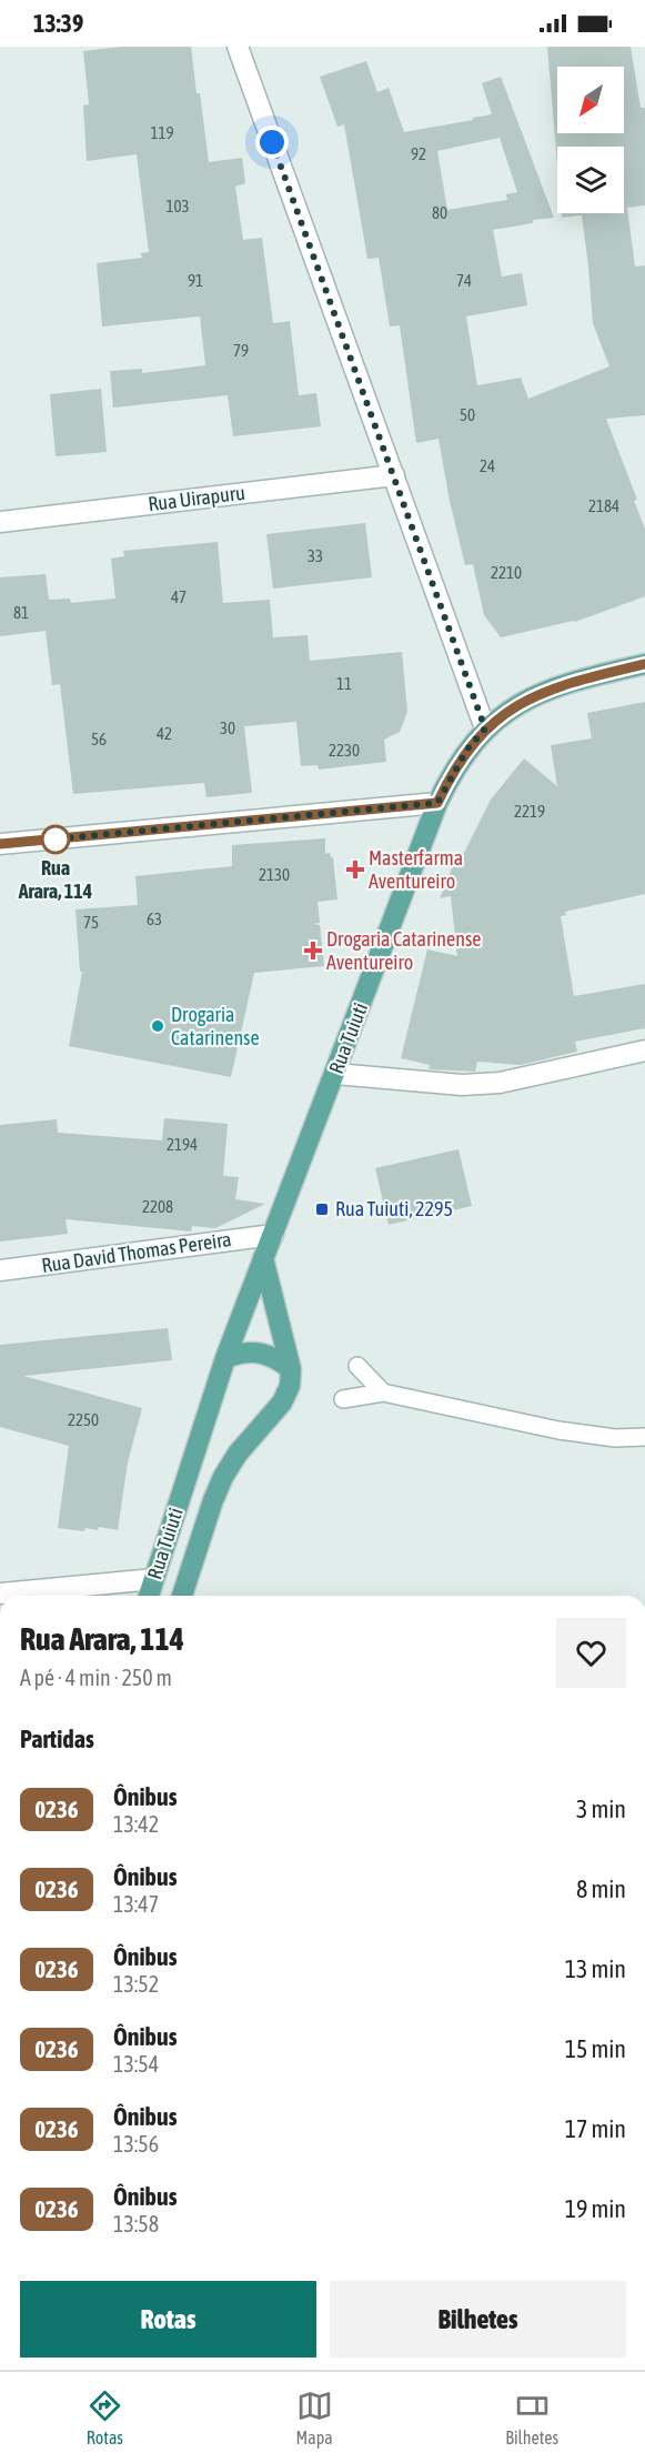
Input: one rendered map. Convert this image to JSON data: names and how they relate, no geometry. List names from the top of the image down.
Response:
{
  "streets": {
    "main road": ["Rua Tuiuti"],
    "street": ["Rua Uirapuru", "Rua David Thomas Pereira"]
  },
  "crossings": [
    ["Rua Tuiuti", "Rua David Thomas Pereira"]
  ],
  "places": {
    "other": ["Rua Arara, 114", "Drogaria Catarinense"],
    "health": ["Masterfarma Aventureiro", "Drogaria Catarinense Aventureiro"],
    "transit": ["Rua Tuiuti, 2295"]
  },
  "lines": ["bus line 0236"],
  "house_numbers": [
    "119",
    "92",
    "103",
    "80",
    "91",
    "74",
    "79",
    "50",
    "24",
    "2184",
    "33",
    "2210",
    "47",
    "81",
    "11",
    "30",
    "42",
    "56",
    "2230",
    "2219",
    "2130",
    "63",
    "75",
    "2194",
    "2208",
    "2250"
  ],
  "north": "bottom left",
  "page": {
    "status": "13:39",
    "heading": [
      ["Rua Arara, 114", "A pé · 4 min · 250 m"],
      "Partidas"
    ],
    "list": [
      {
        "mark": "0236",
        "name": "Ônibus",
        "note": "13:42",
        "value": "3 min"
      },
      {
        "mark": "0236",
        "name": "Ônibus",
        "note": "13:47",
        "value": "8 min"
      },
      {
        "mark": "0236",
        "name": "Ônibus",
        "note": "13:52",
        "value": "13 min"
      },
      {
        "mark": "0236",
        "name": "Ônibus",
        "note": "13:54",
        "value": "15 min"
      },
      {
        "mark": "0236",
        "name": "Ônibus",
        "note": "13:56",
        "value": "17 min"
      },
      {
        "mark": "0236",
        "name": "Ônibus",
        "note": "13:58",
        "value": "19 min"
      }
    ],
    "buttons": ["Rotas", "Bilhetes"],
    "tabs": ["Rotas", "Mapa", "Bilhetes"]
  }
}
